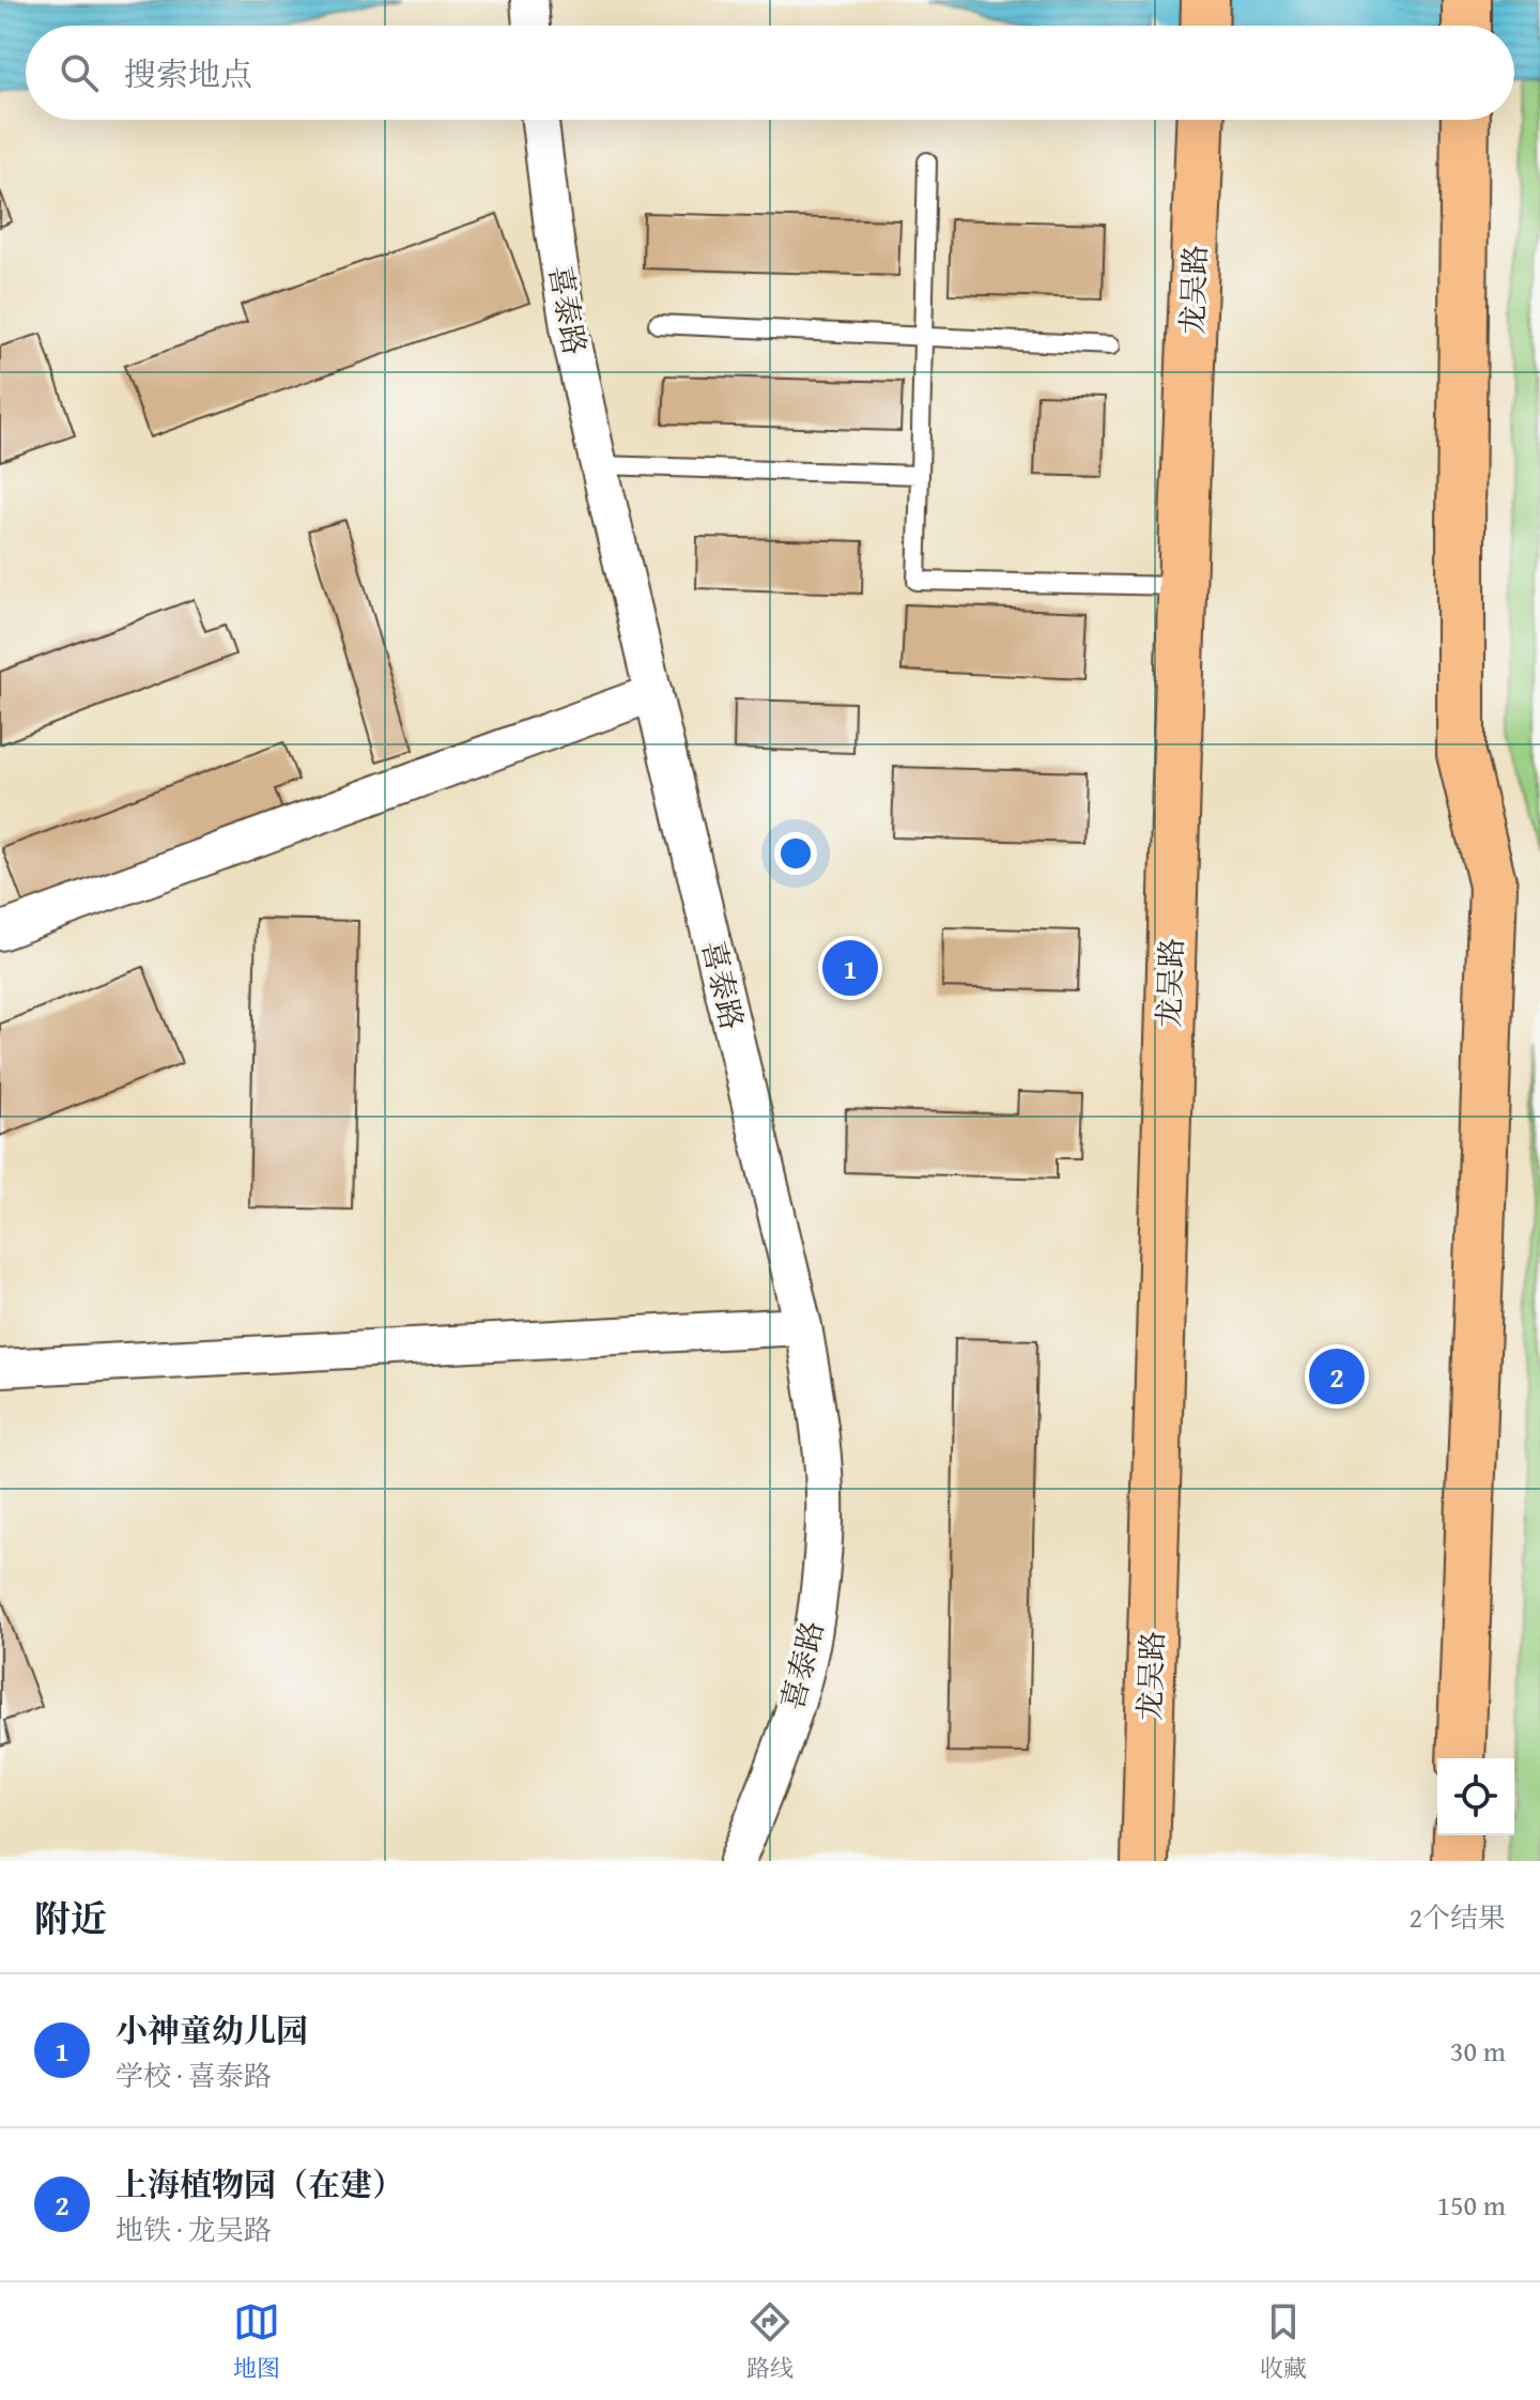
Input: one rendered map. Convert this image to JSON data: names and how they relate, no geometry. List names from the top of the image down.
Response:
{
  "streets": {
    "main road": ["龙吴路"],
    "street": ["喜泰路"]
  },
  "page": {
    "search": "搜索地点",
    "pins": ["1", "2"],
    "heading": ["附近", "2个结果"],
    "list": [
      {
        "mark": "1",
        "name": "小神童幼儿园",
        "note": "学校 · 喜泰路",
        "value": "30 m"
      },
      {
        "mark": "2",
        "name": "上海植物园（在建）",
        "note": "地铁 · 龙吴路",
        "value": "150 m"
      }
    ],
    "nav": ["地图", "路线", "收藏"]
  }
}
